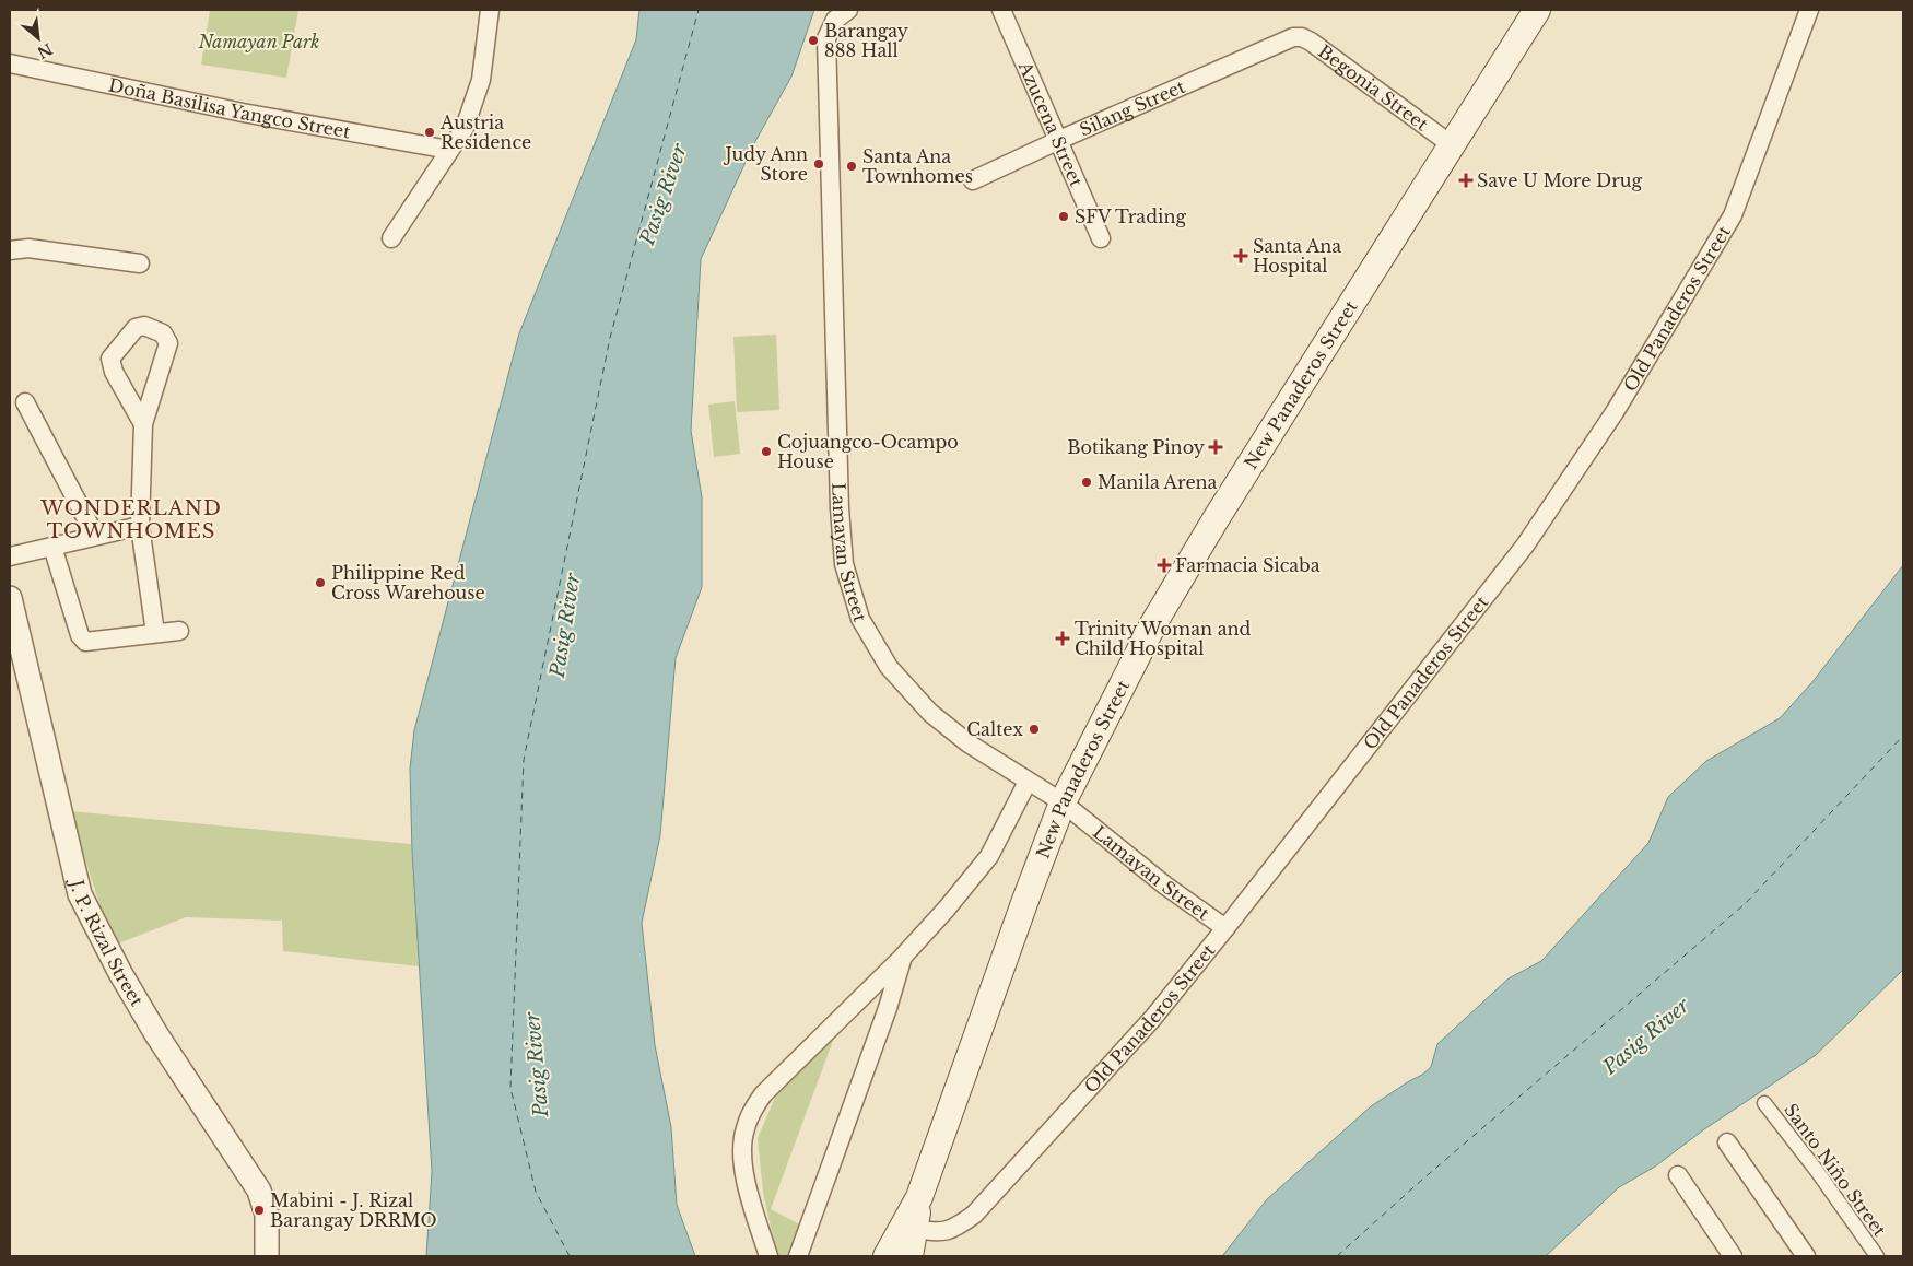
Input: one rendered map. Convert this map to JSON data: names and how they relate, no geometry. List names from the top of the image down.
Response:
{
  "streets": {
    "main road": ["New Panaderos Street"],
    "street": [
      "Begonia Street",
      "Doña Basilisa Yangco Street",
      "Silang Street",
      "Azucena Street",
      "Old Panaderos Street",
      "Lamayan Street",
      "J. P. Rizal Street",
      "Santo Niño Street"
    ]
  },
  "crossings": [
    ["Begonia Street", "Silang Street"],
    ["Begonia Street", "New Panaderos Street"],
    ["Silang Street", "Azucena Street"],
    ["Old Panaderos Street", "New Panaderos Street"],
    ["Old Panaderos Street", "Lamayan Street"],
    ["New Panaderos Street", "Lamayan Street"]
  ],
  "districts": ["WONDERLAND TOWNHOMES"],
  "water": ["Pasig River"],
  "parks": ["Namayan Park"],
  "places": {
    "other": [
      "Barangay 888 Hall",
      "Austria Residence",
      "Judy Ann Store",
      "Santa Ana Townhomes",
      "SFV Trading",
      "Cojuangco-Ocampo House",
      "Manila Arena",
      "Philippine Red Cross Warehouse",
      "Caltex",
      "Mabini - J. Rizal Barangay DRRMO"
    ],
    "health": [
      "Save U More Drug",
      "Santa Ana Hospital",
      "Botikang Pinoy",
      "Farmacia Sicaba",
      "Trinity Woman and Child Hospital"
    ]
  },
  "north": "bottom right"
}
